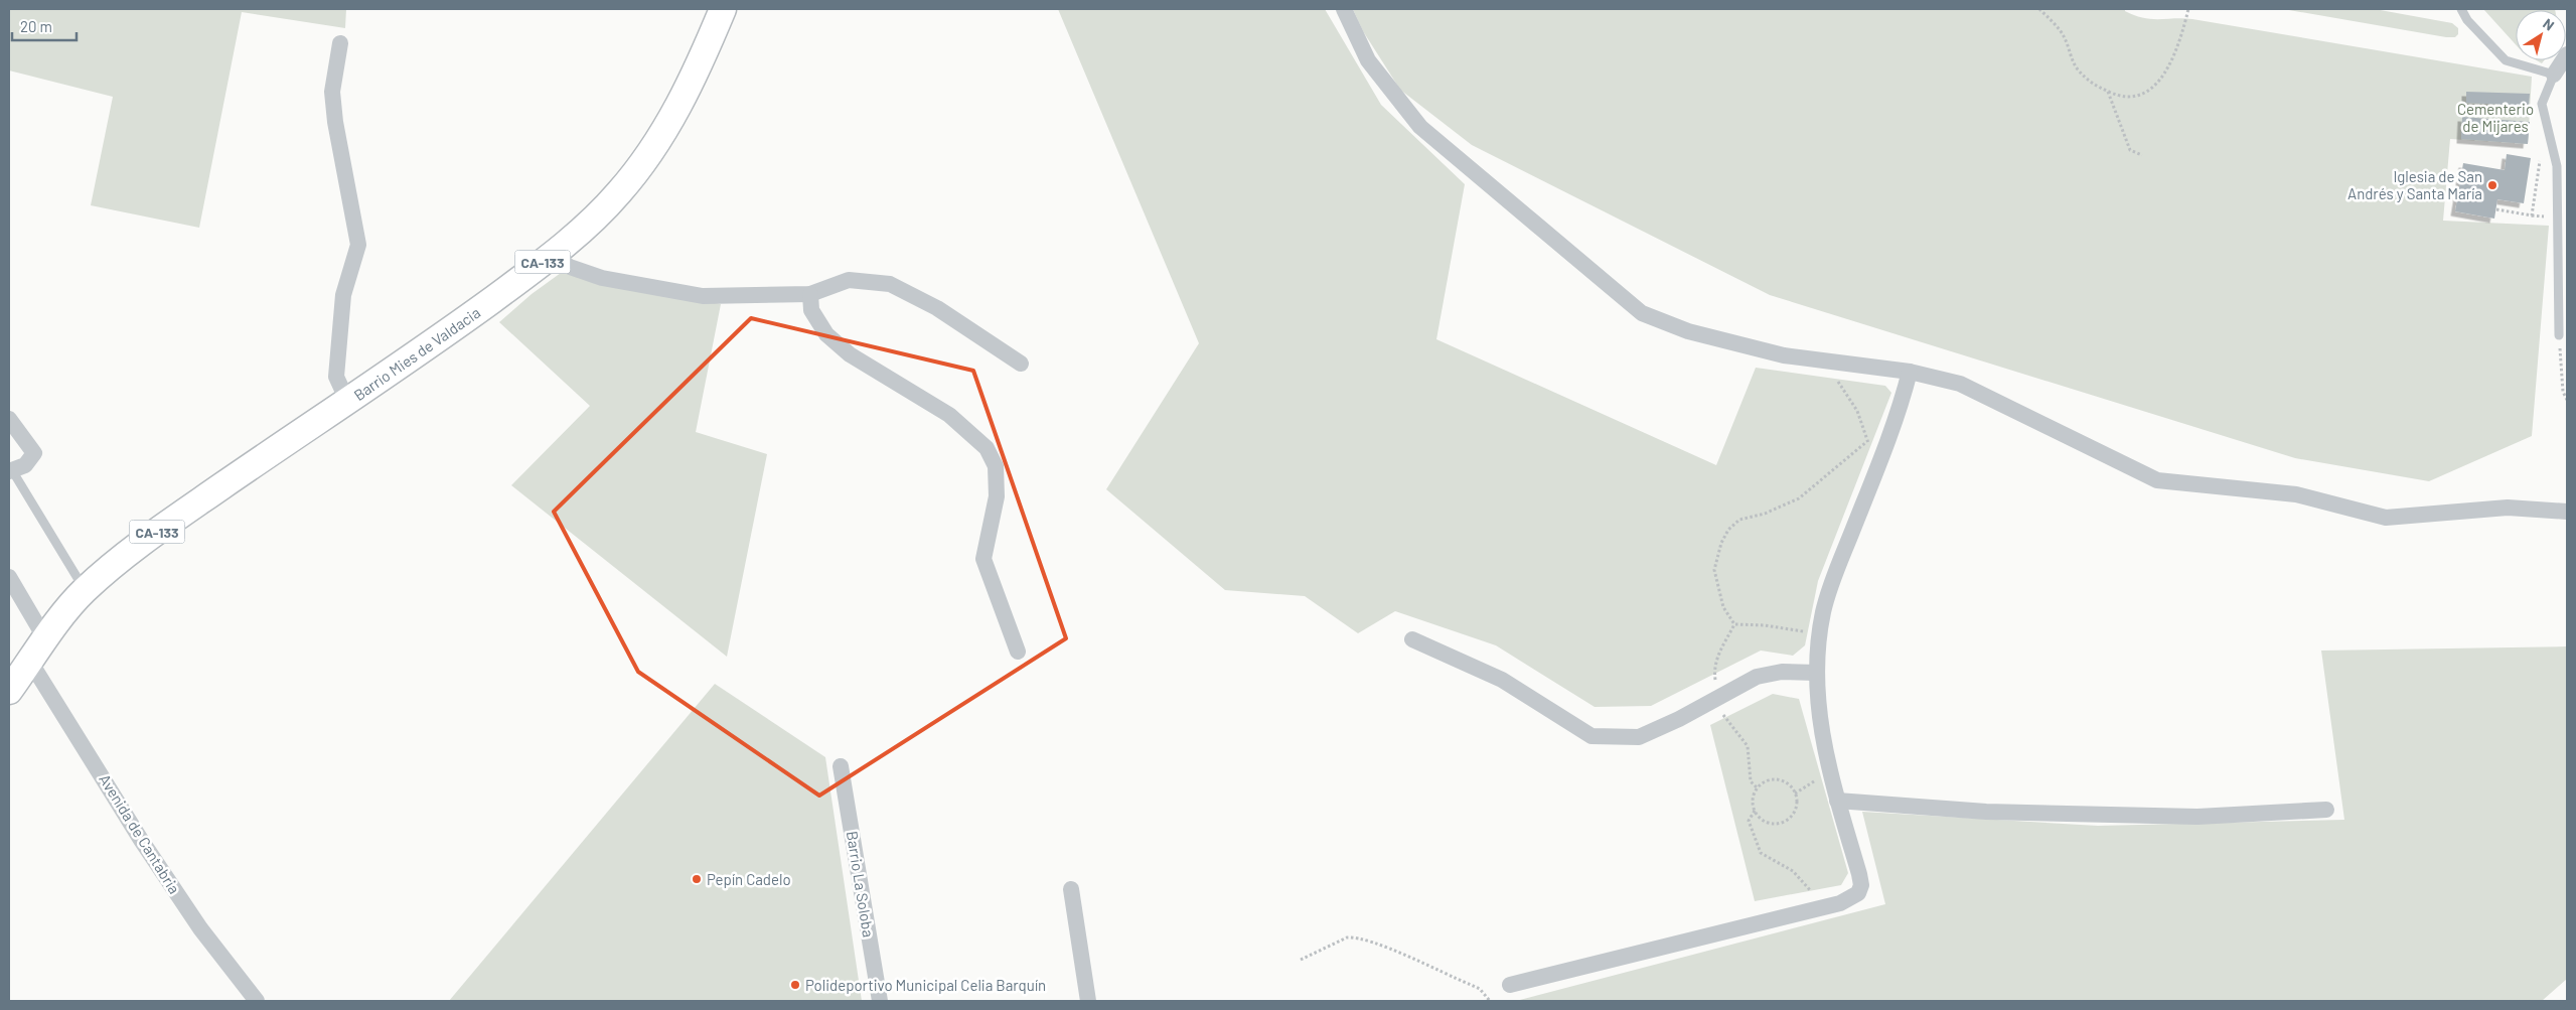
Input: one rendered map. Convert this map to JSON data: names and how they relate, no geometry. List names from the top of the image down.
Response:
{
  "streets": {
    "main road": ["CA-133", "Barrio Mies de Valdacia"],
    "street": ["Avenida de Cantabria", "Barrio La Soloba"]
  },
  "crossings": [
    ["CA-133", "Barrio Mies de Valdacia"],
    ["CA-133", "Avenida de Cantabria"]
  ],
  "parks": ["Cementerio de Mijares"],
  "places": ["Iglesia de San Andrés y Santa María", "Pepín Cadelo", "Polideportivo Municipal Celia Barquín"],
  "scale_bar": "20 m",
  "north": "top right"
}
